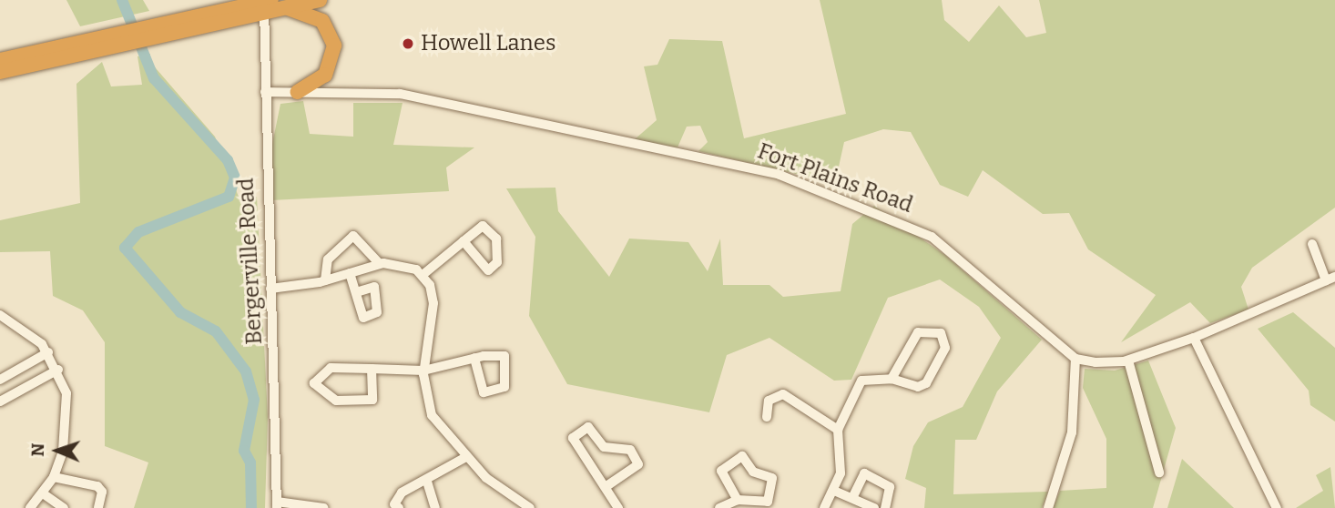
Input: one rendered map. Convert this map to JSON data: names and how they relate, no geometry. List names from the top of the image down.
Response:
{
  "streets": {
    "street": ["Fort Plains Road", "Bergerville Road"]
  },
  "crossings": [
    ["Fort Plains Road", "Bergerville Road"]
  ],
  "places": ["Howell Lanes"],
  "north": "left"
}
